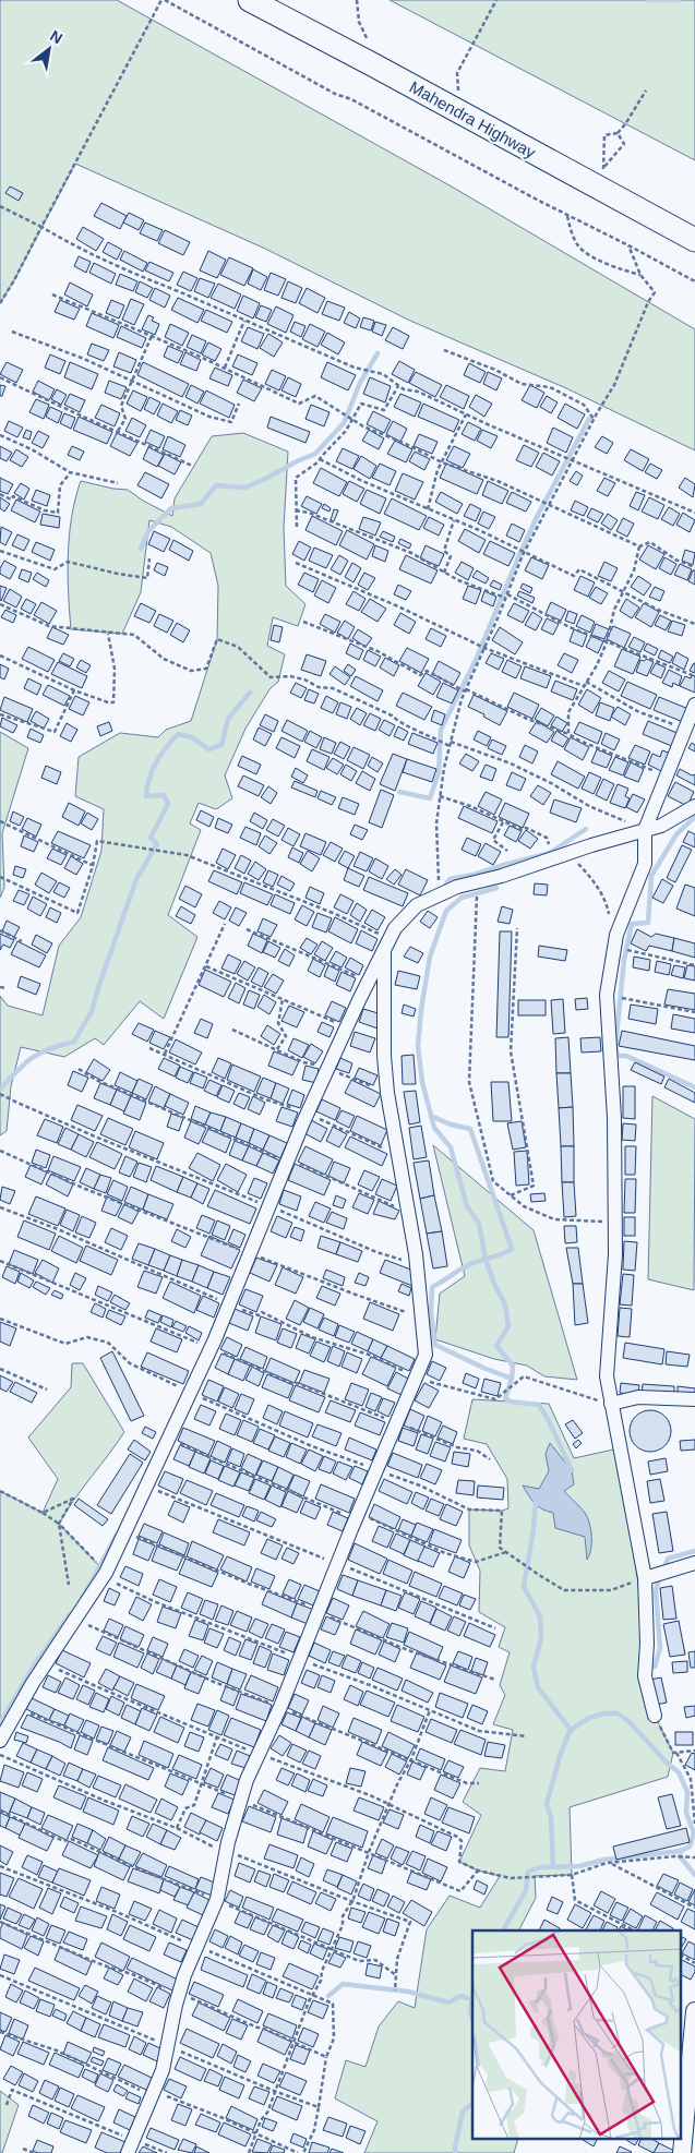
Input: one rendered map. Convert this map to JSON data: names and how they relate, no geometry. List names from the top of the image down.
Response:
{
  "streets": {
    "highway": ["Mahendra Highway"]
  },
  "north": "top right"
}
